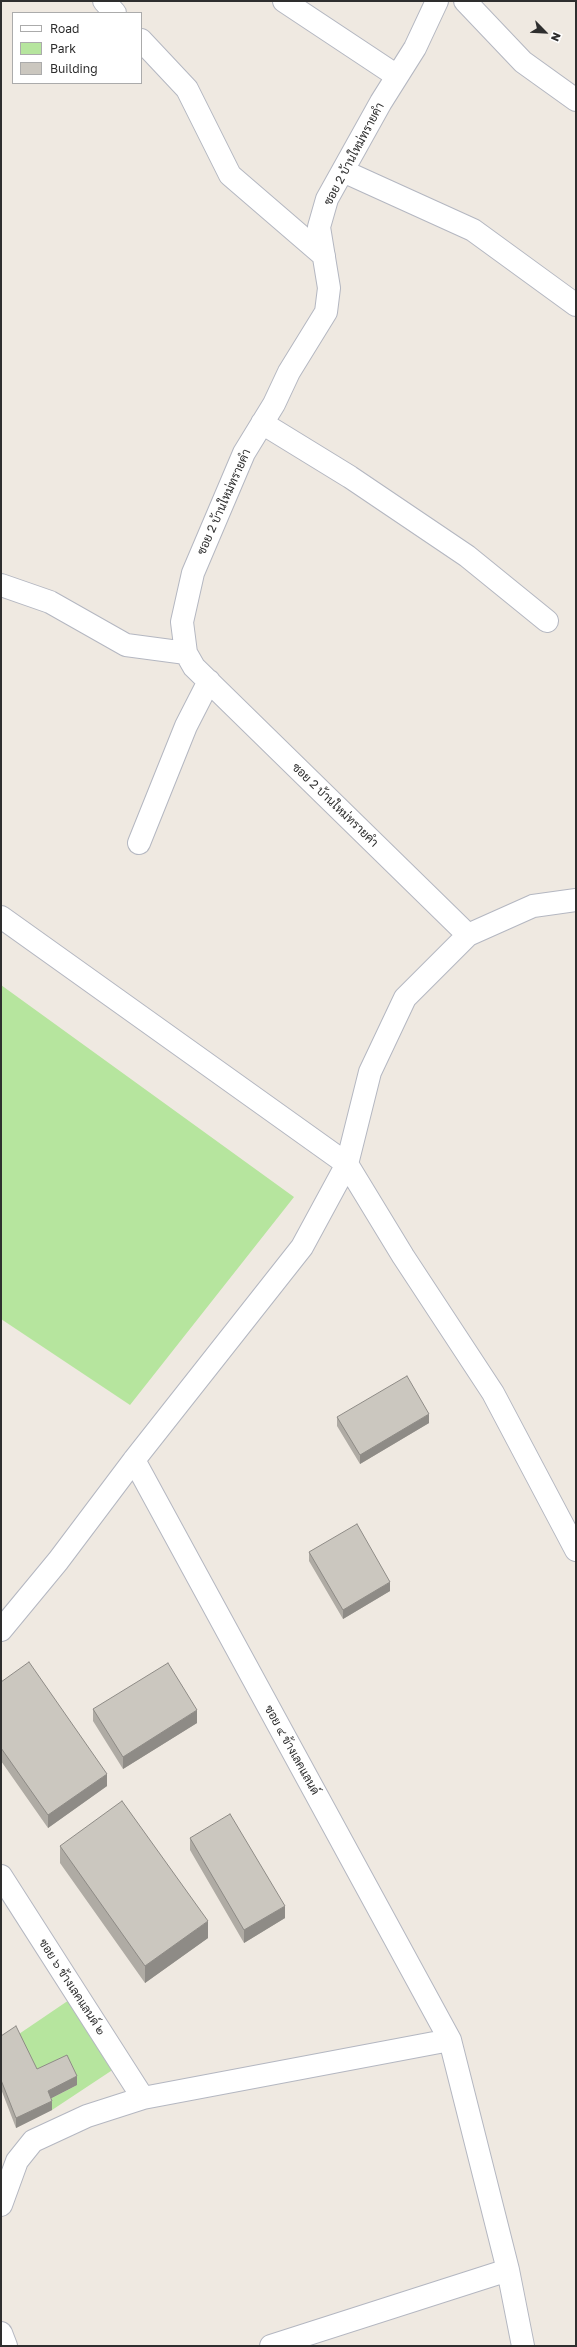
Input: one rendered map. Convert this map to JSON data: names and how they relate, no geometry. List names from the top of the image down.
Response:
{
  "streets": {
    "street": ["ซอย 2 บ้านใหม่ทรายคำ", "ซอย ๔ ข้างเลคแลนด์", "ซอย ๖ ข้างเลคแลนด์ ๒"]
  },
  "legend": ["Road", "Park", "Building"],
  "north": "bottom right"
}
